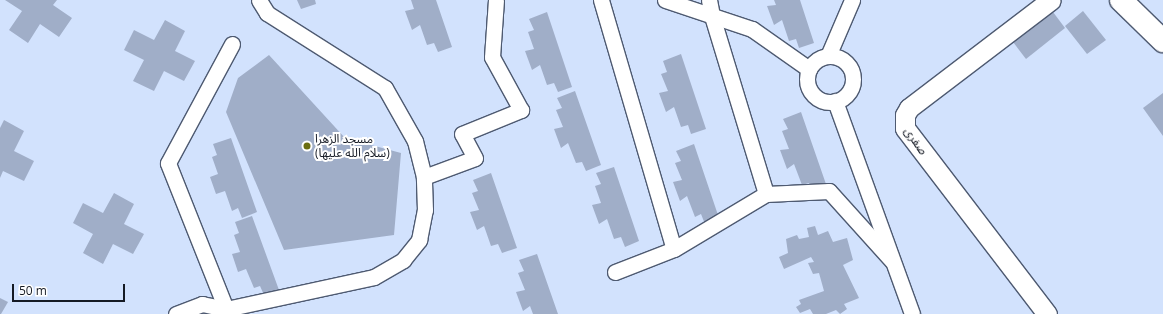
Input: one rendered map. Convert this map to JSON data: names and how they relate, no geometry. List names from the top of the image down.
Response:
{
  "streets": {
    "street": ["صفری"]
  },
  "places": ["مسجد الزهرا (سلام الله علیها)"],
  "scale_bar": "50 m"
}
